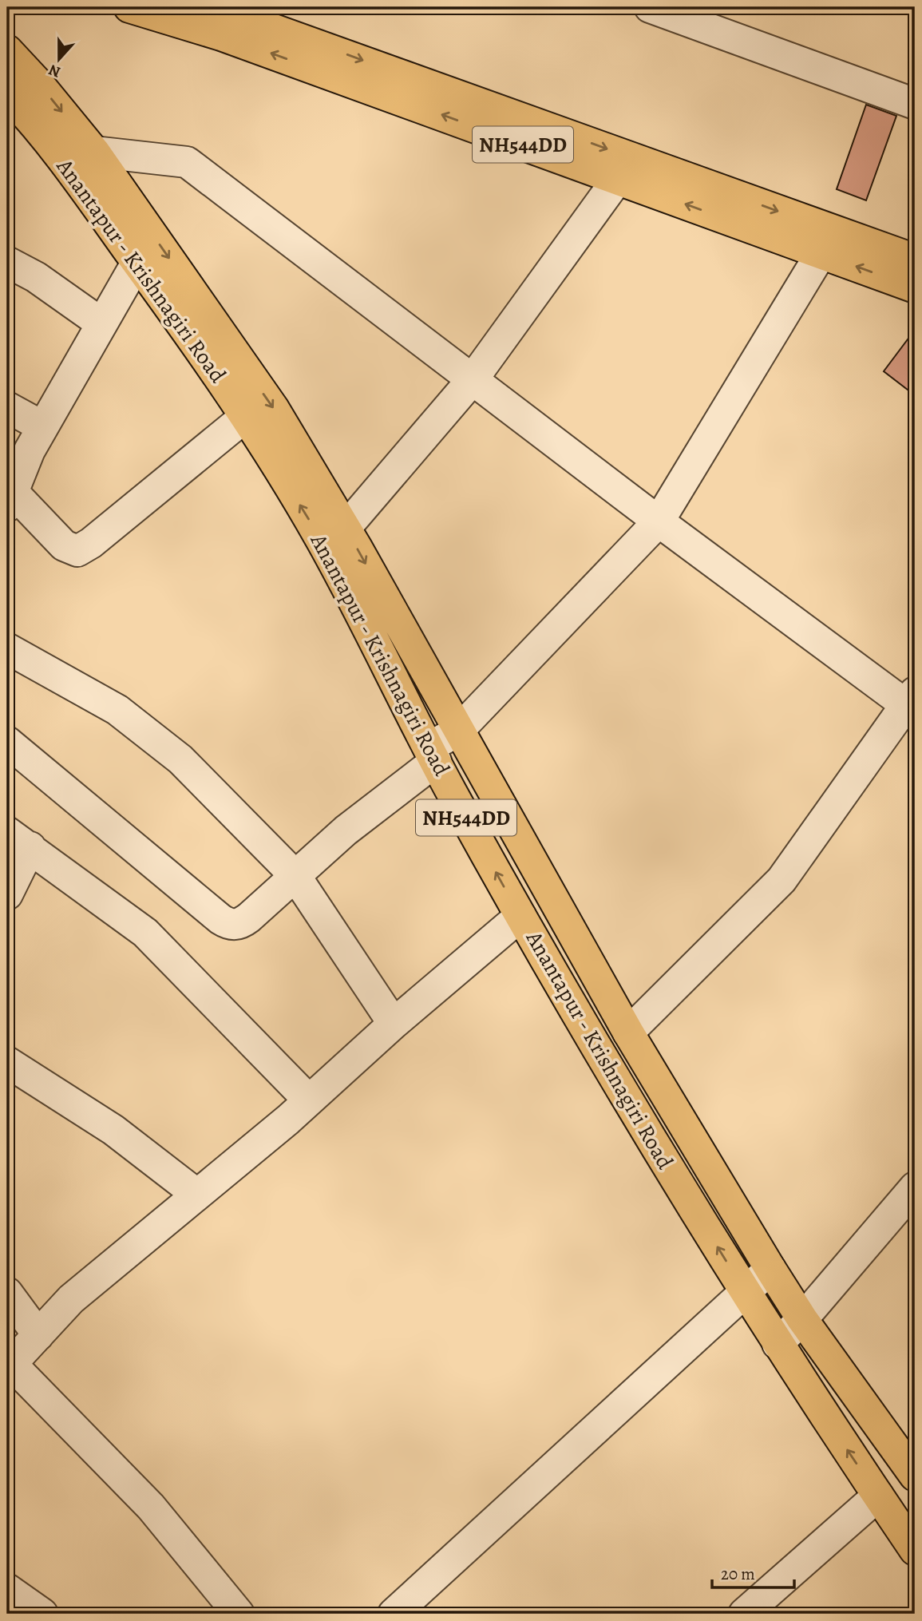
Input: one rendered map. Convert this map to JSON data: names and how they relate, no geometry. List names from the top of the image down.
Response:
{
  "streets": {
    "highway": ["NH544DD", "Anantapur - Krishnagiri Road"]
  },
  "scale_bar": "20 m",
  "north": "bottom"
}
